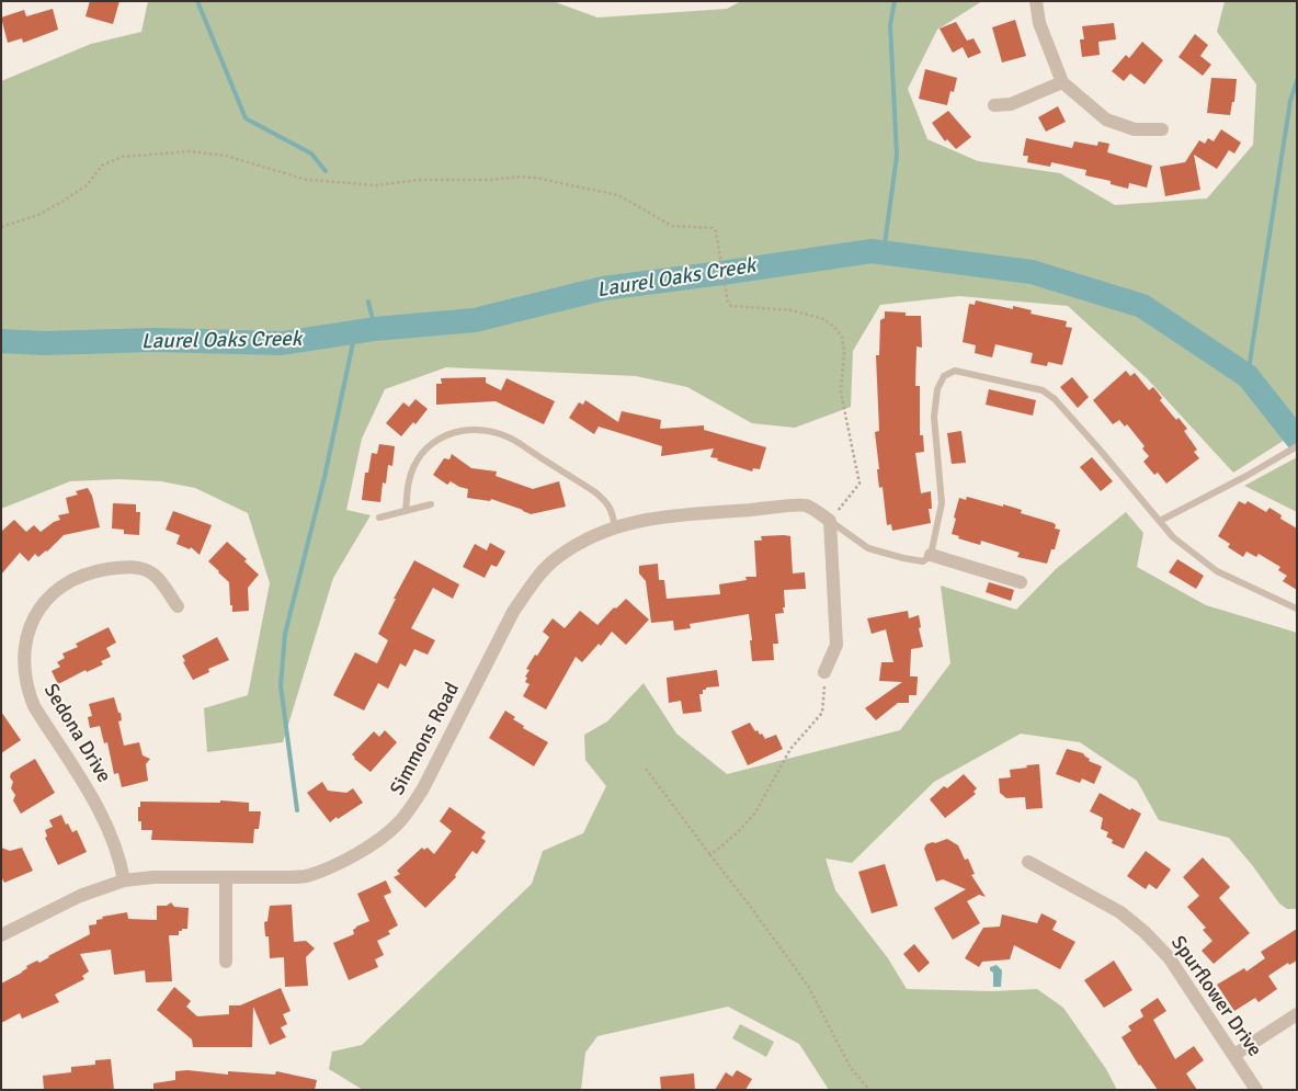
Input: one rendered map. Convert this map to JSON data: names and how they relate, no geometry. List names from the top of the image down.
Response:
{
  "streets": {
    "street": ["Sedona Drive", "Simmons Road", "Spurflower Drive"]
  },
  "crossings": [
    ["Sedona Drive", "Simmons Road"]
  ],
  "water": ["Laurel Oaks Creek"]
}
